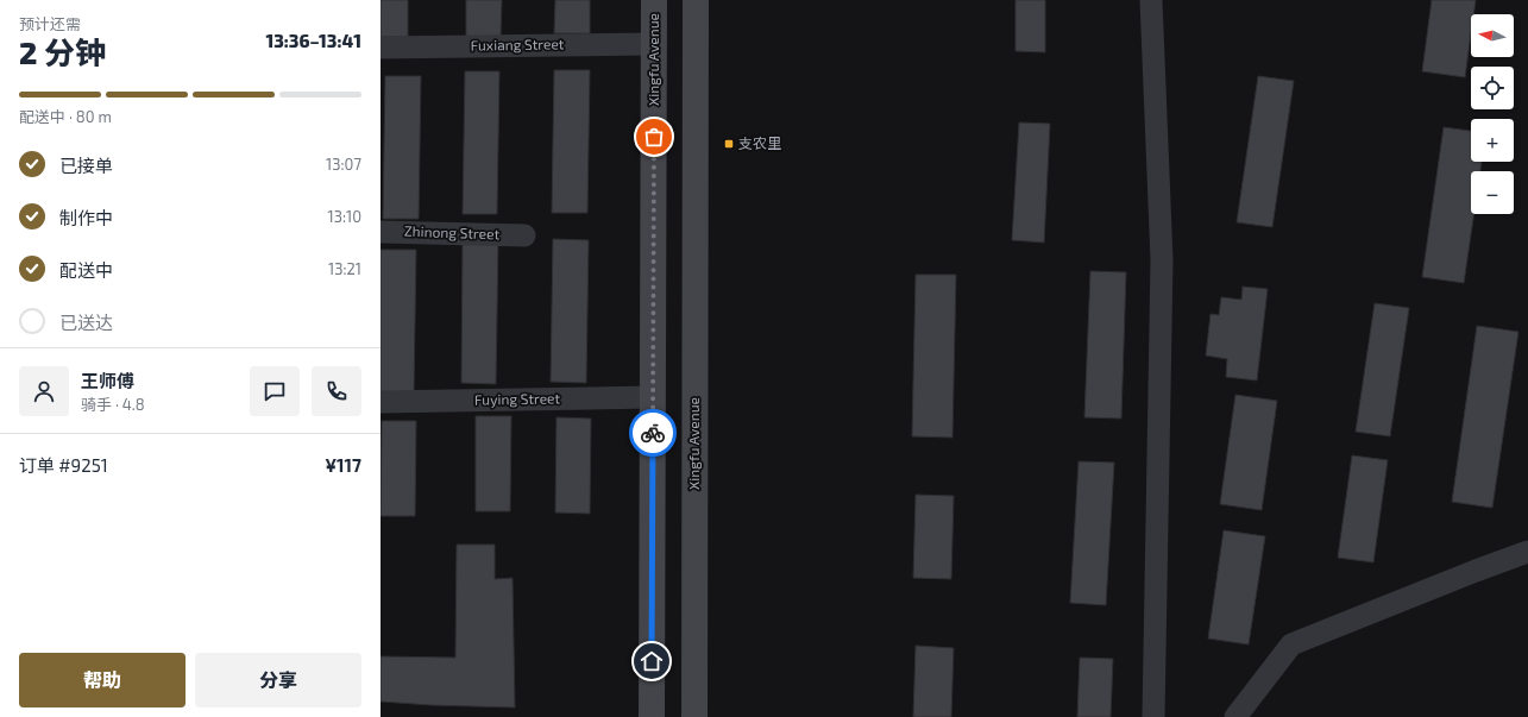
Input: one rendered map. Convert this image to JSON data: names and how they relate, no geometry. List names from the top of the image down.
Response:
{
  "streets": {
    "main road": ["Xingfu Avenue"],
    "street": ["Fuxiang Street", "Zhinong Street", "Fuying Street"]
  },
  "crossings": [
    ["Fuxiang Street", "Xingfu Avenue"],
    ["Xingfu Avenue", "Fuying Street"]
  ],
  "places": {
    "transit": ["支农里"]
  },
  "north": "left",
  "page": {
    "heading": ["2 分钟", "预计还需", "13:36–13:41"],
    "panel": [
      "王师傅",
      "骑手 · 4.8",
      "订单 #9251",
      "¥117"
    ],
    "map_buttons": ["+", "−"],
    "bar": "配送中 · 80 m",
    "list": [
      ["已接单", "13:07"],
      ["制作中", "13:10"],
      ["配送中", "13:21"],
      "已送达"
    ],
    "buttons": ["帮助", "分享"]
  }
}
